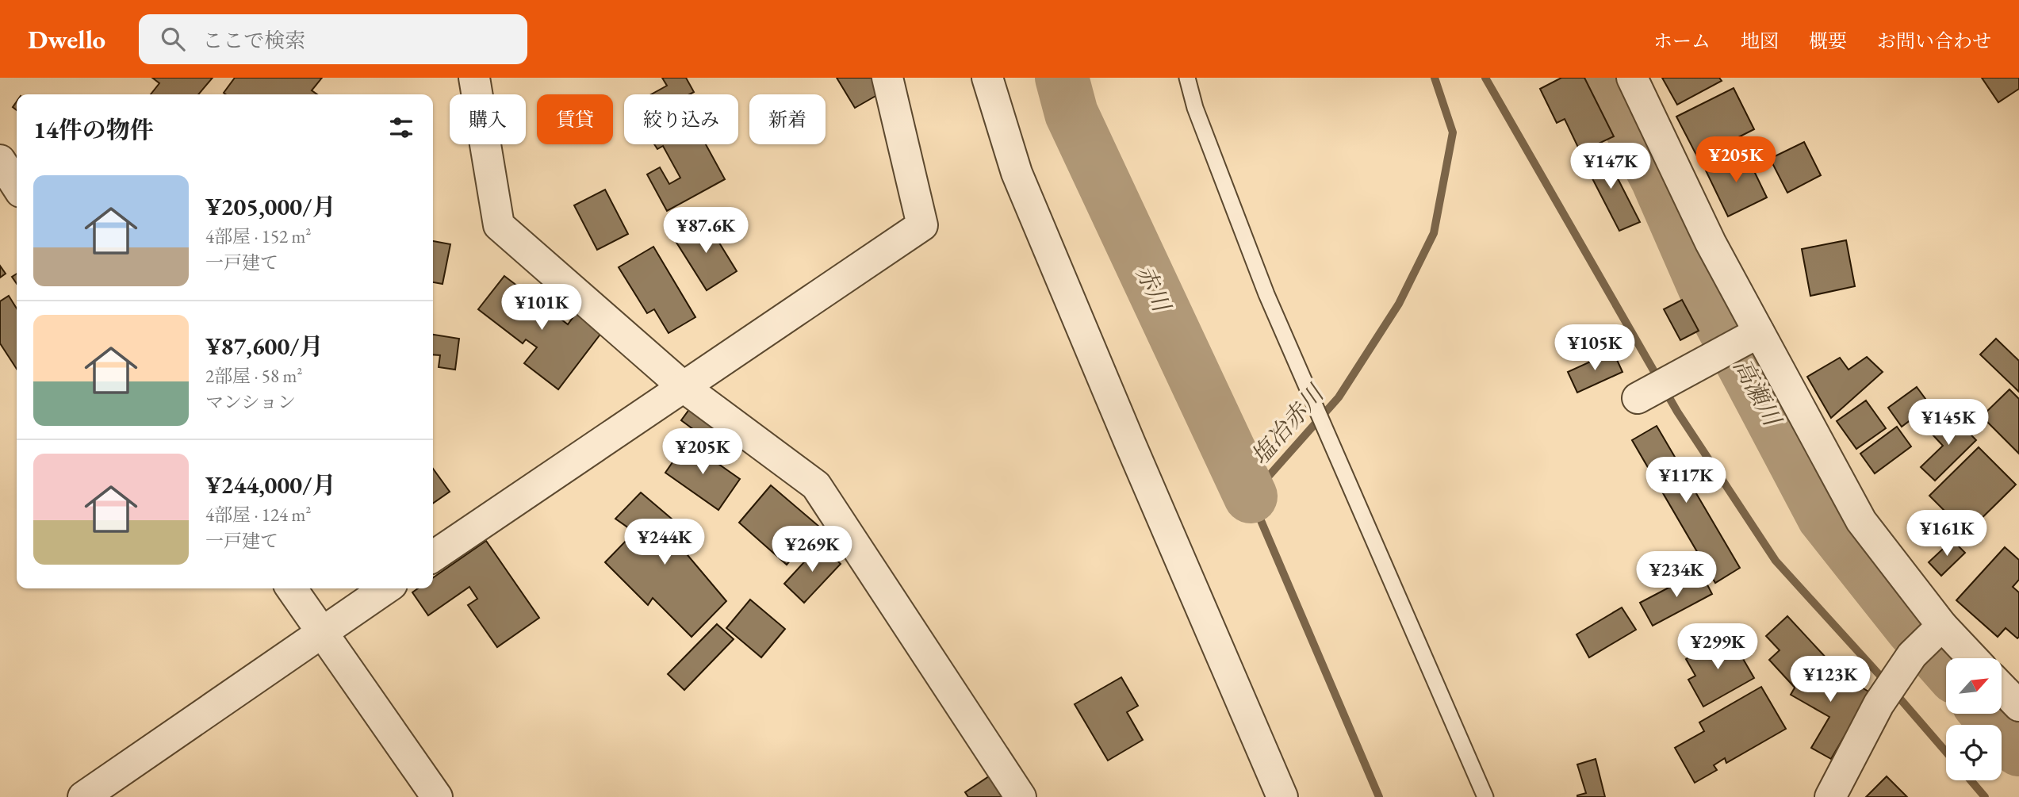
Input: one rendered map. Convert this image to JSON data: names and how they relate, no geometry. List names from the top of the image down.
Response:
{
  "water": ["赤川", "高瀬川", "塩冶赤川"],
  "north": "top right",
  "page": {
    "header": "Dwello",
    "search": "ここで検索",
    "nav": [
      "ホーム",
      "地図",
      "概要",
      "お問い合わせ"
    ],
    "chip": [
      "購入",
      "賃貸",
      "絞り込み",
      "新着"
    ],
    "heading": "14件の物件",
    "price": [
      "¥205K",
      "¥147K",
      "¥87.6K",
      "¥101K",
      "¥105K",
      "¥145K",
      "¥205K",
      "¥117K",
      "¥161K",
      "¥244K",
      "¥269K",
      "¥234K",
      "¥299K",
      "¥123K"
    ],
    "list": [
      {
        "name": "¥205,000/月",
        "note": "4部屋 · 152 m² · 一戸建て"
      },
      {
        "name": "¥87,600/月",
        "note": "2部屋 · 58 m² · マンション"
      },
      {
        "name": "¥244,000/月",
        "note": "4部屋 · 124 m² · 一戸建て"
      }
    ]
  }
}
